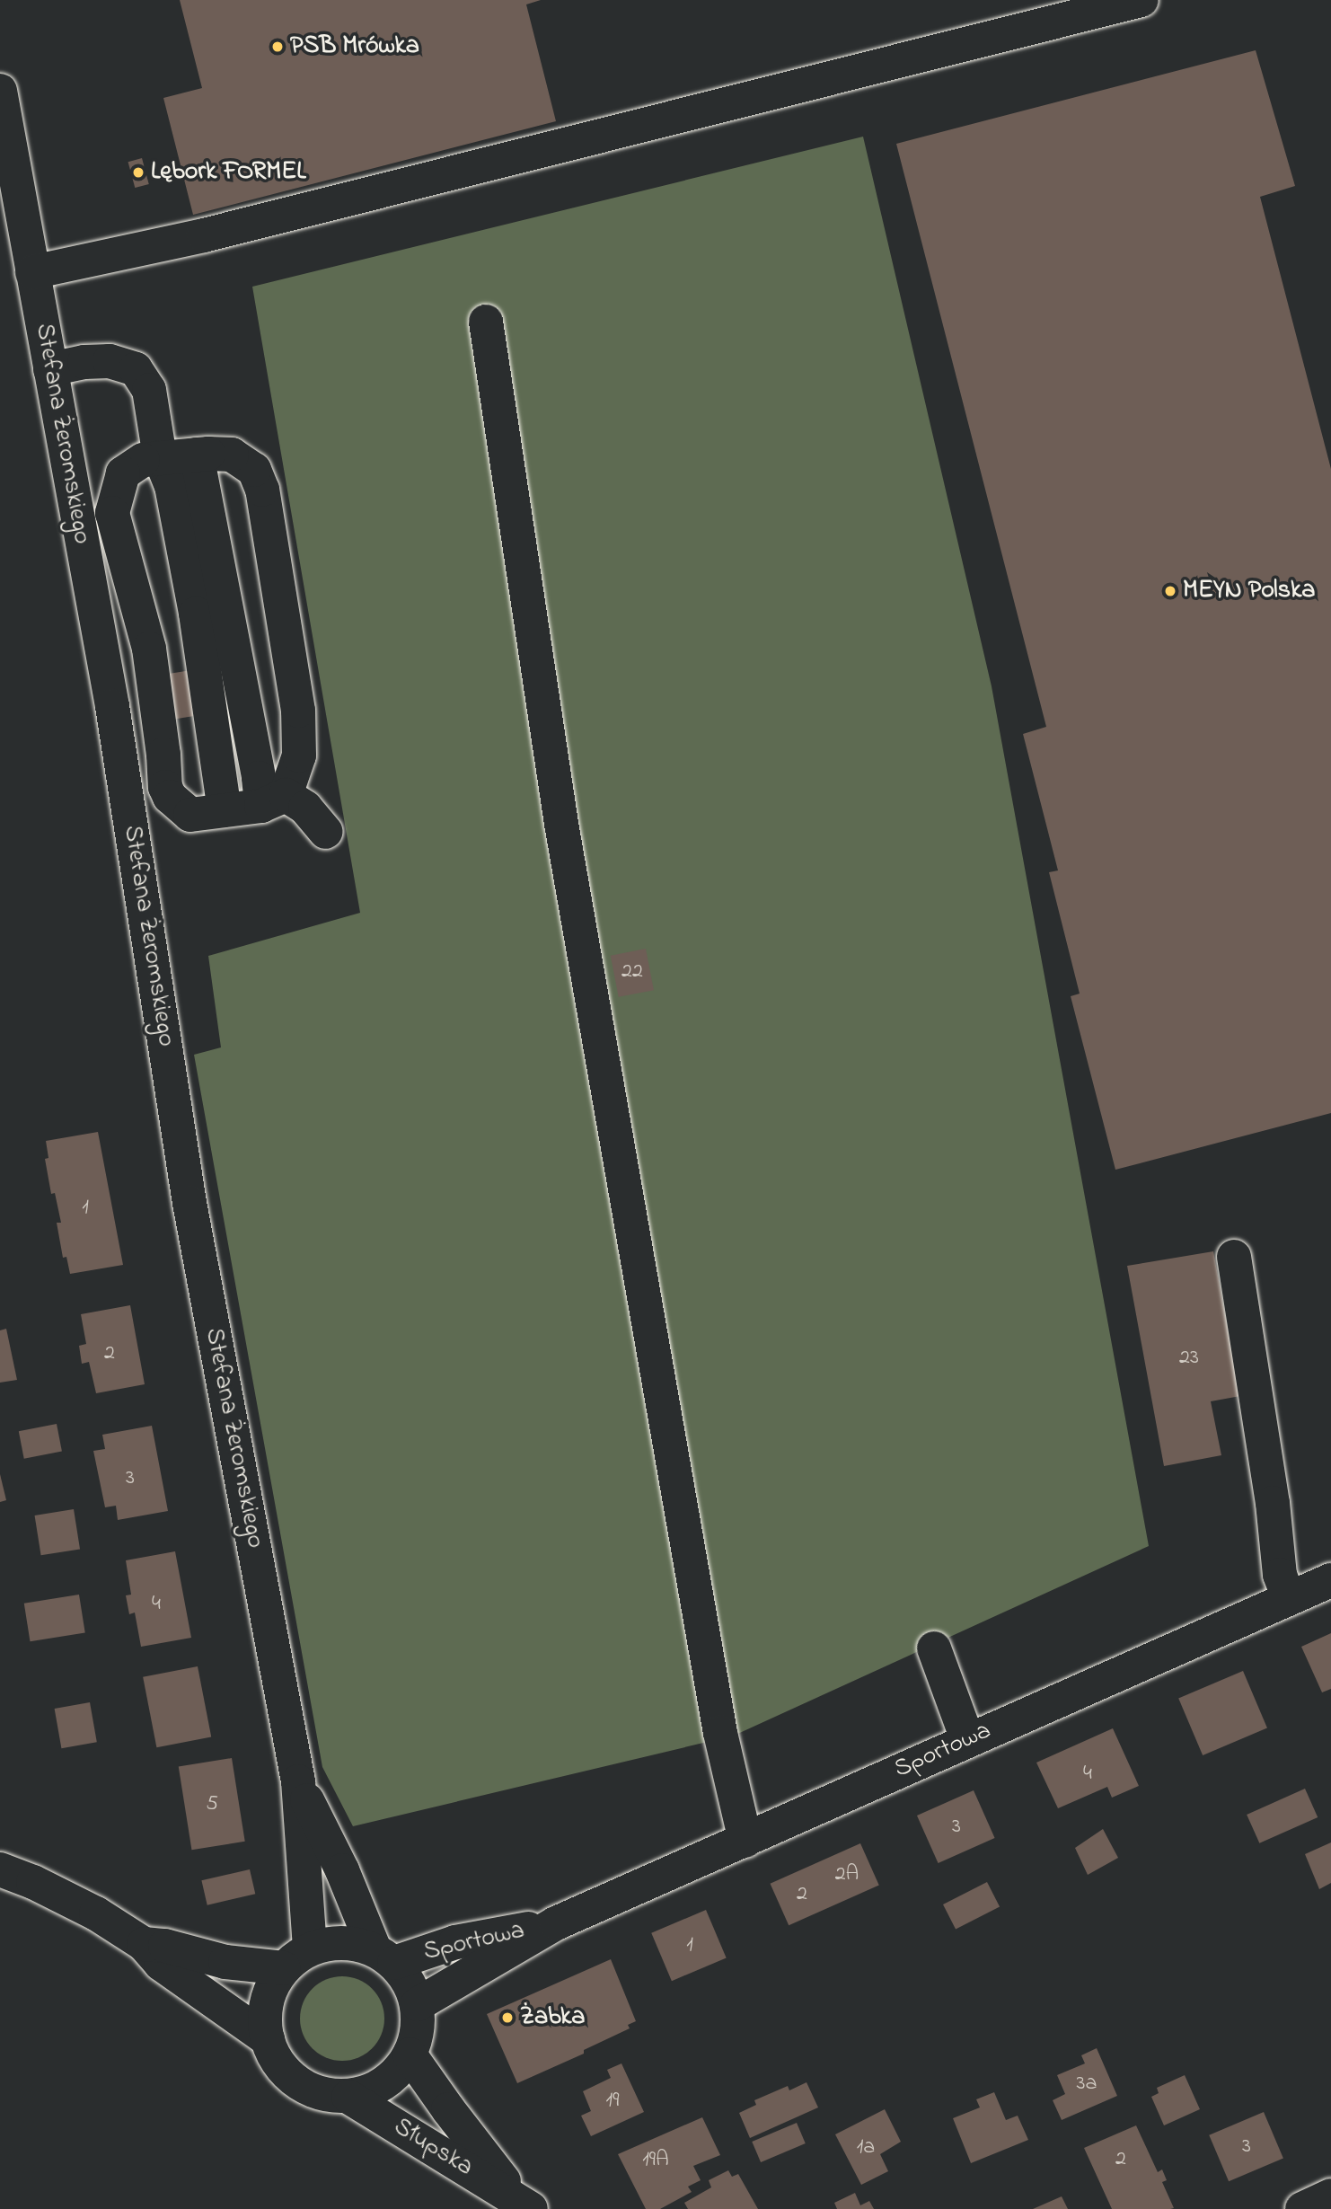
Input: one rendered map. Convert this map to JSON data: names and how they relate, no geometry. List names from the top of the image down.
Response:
{
  "streets": {
    "street": ["Stefana Żeromskiego", "Sportowa", "Słupska"]
  },
  "crossings": [
    ["Stefana Żeromskiego", "Sportowa"],
    ["Stefana Żeromskiego", "Słupska"],
    ["Sportowa", "Słupska"]
  ],
  "places": [
    "PSB Mrówka",
    "Lębork FORMEL",
    "MEYN Polska",
    "Żabka"
  ],
  "house_numbers": [
    "22",
    "1",
    "2",
    "23",
    "3",
    "4",
    "4",
    "5",
    "3",
    "2A",
    "2",
    "1",
    "3a",
    "19",
    "3",
    "1a",
    "2",
    "19A"
  ]
}
